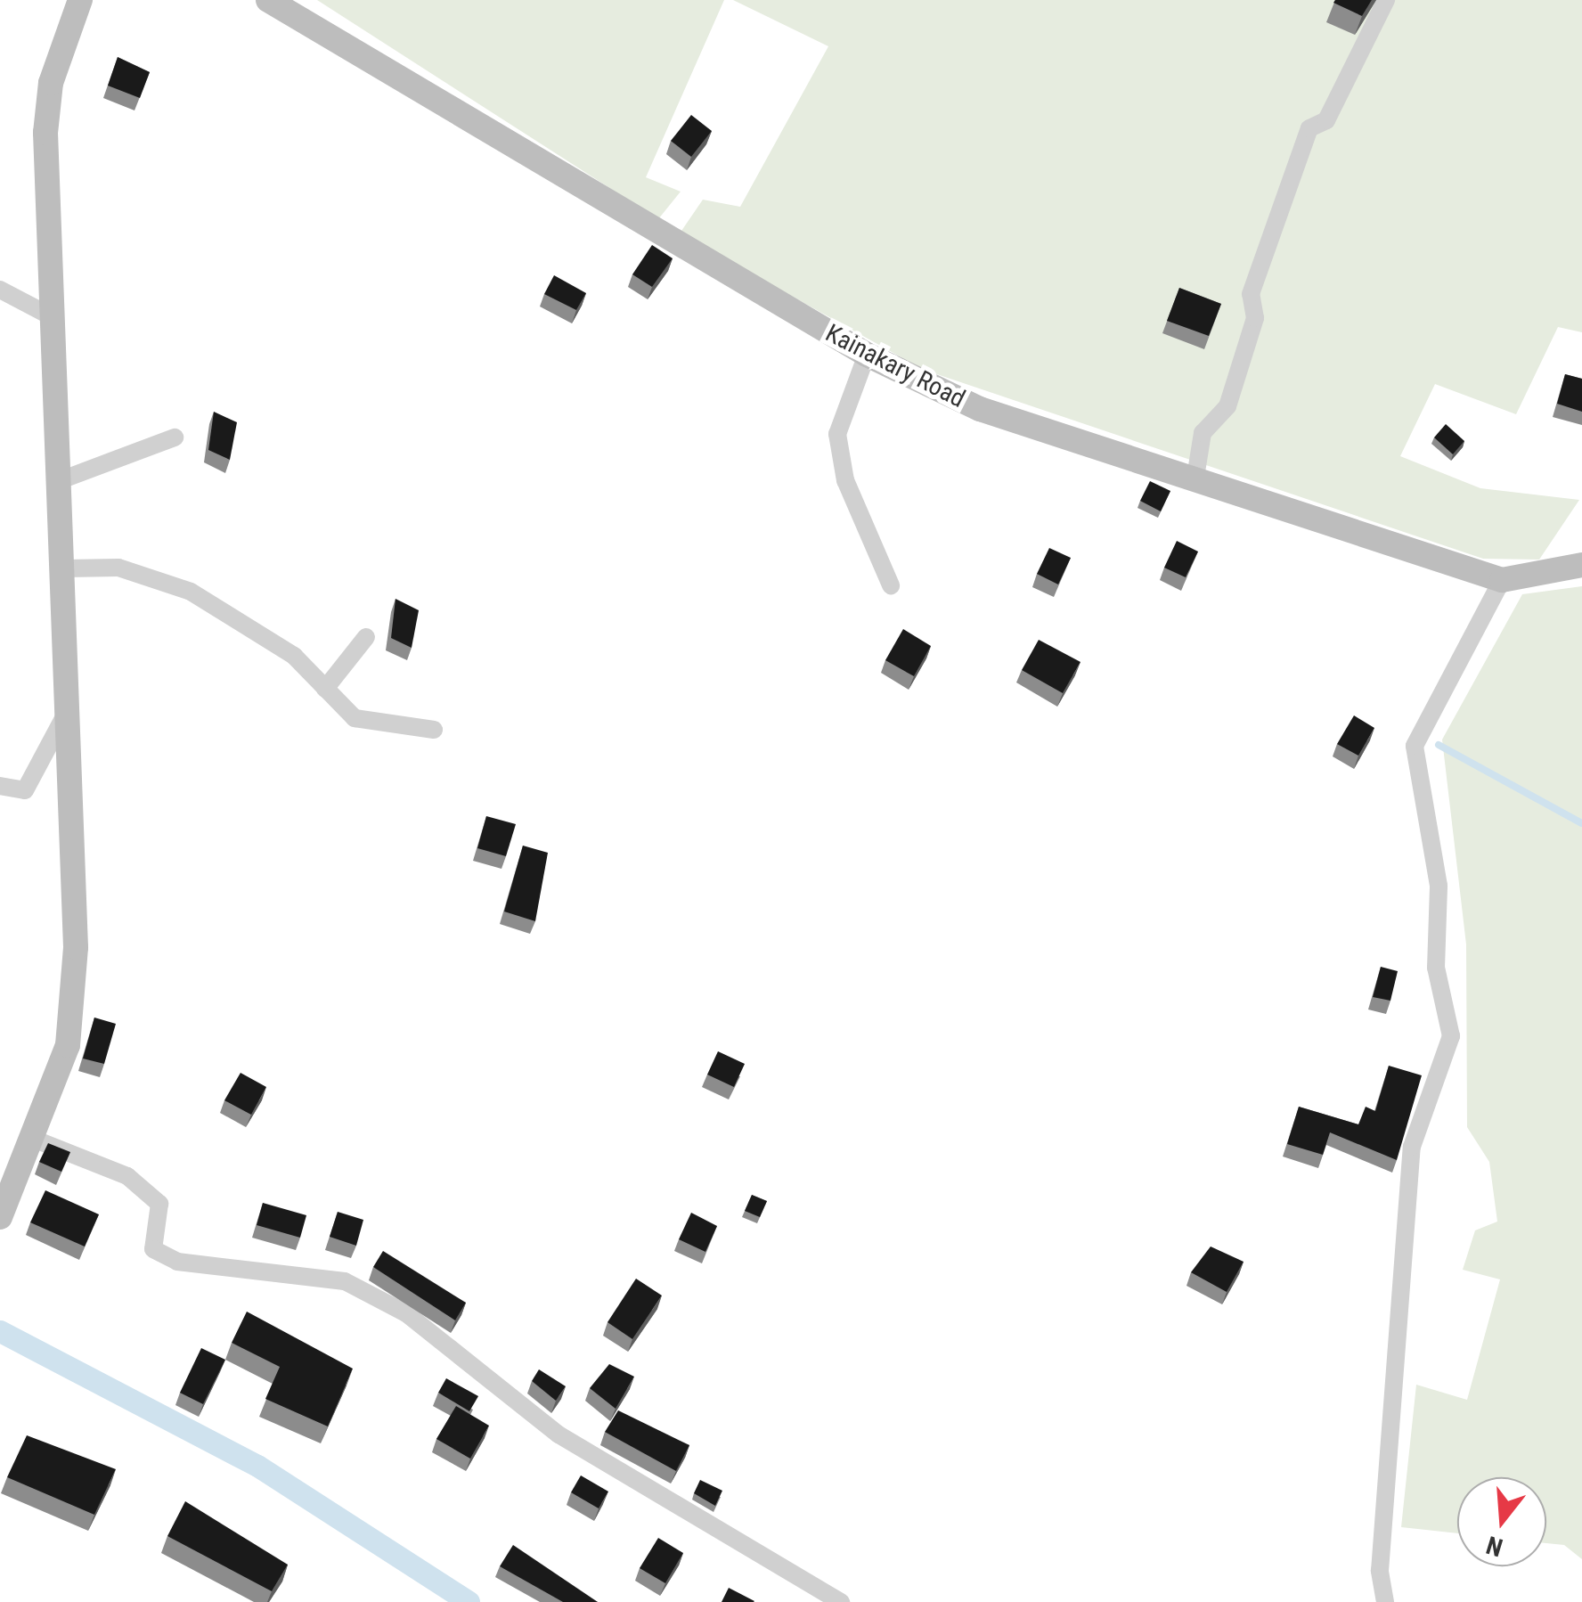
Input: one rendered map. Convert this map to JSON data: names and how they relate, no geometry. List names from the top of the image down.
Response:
{
  "streets": {
    "main road": ["Kainakary Road"]
  },
  "north": "bottom"
}
